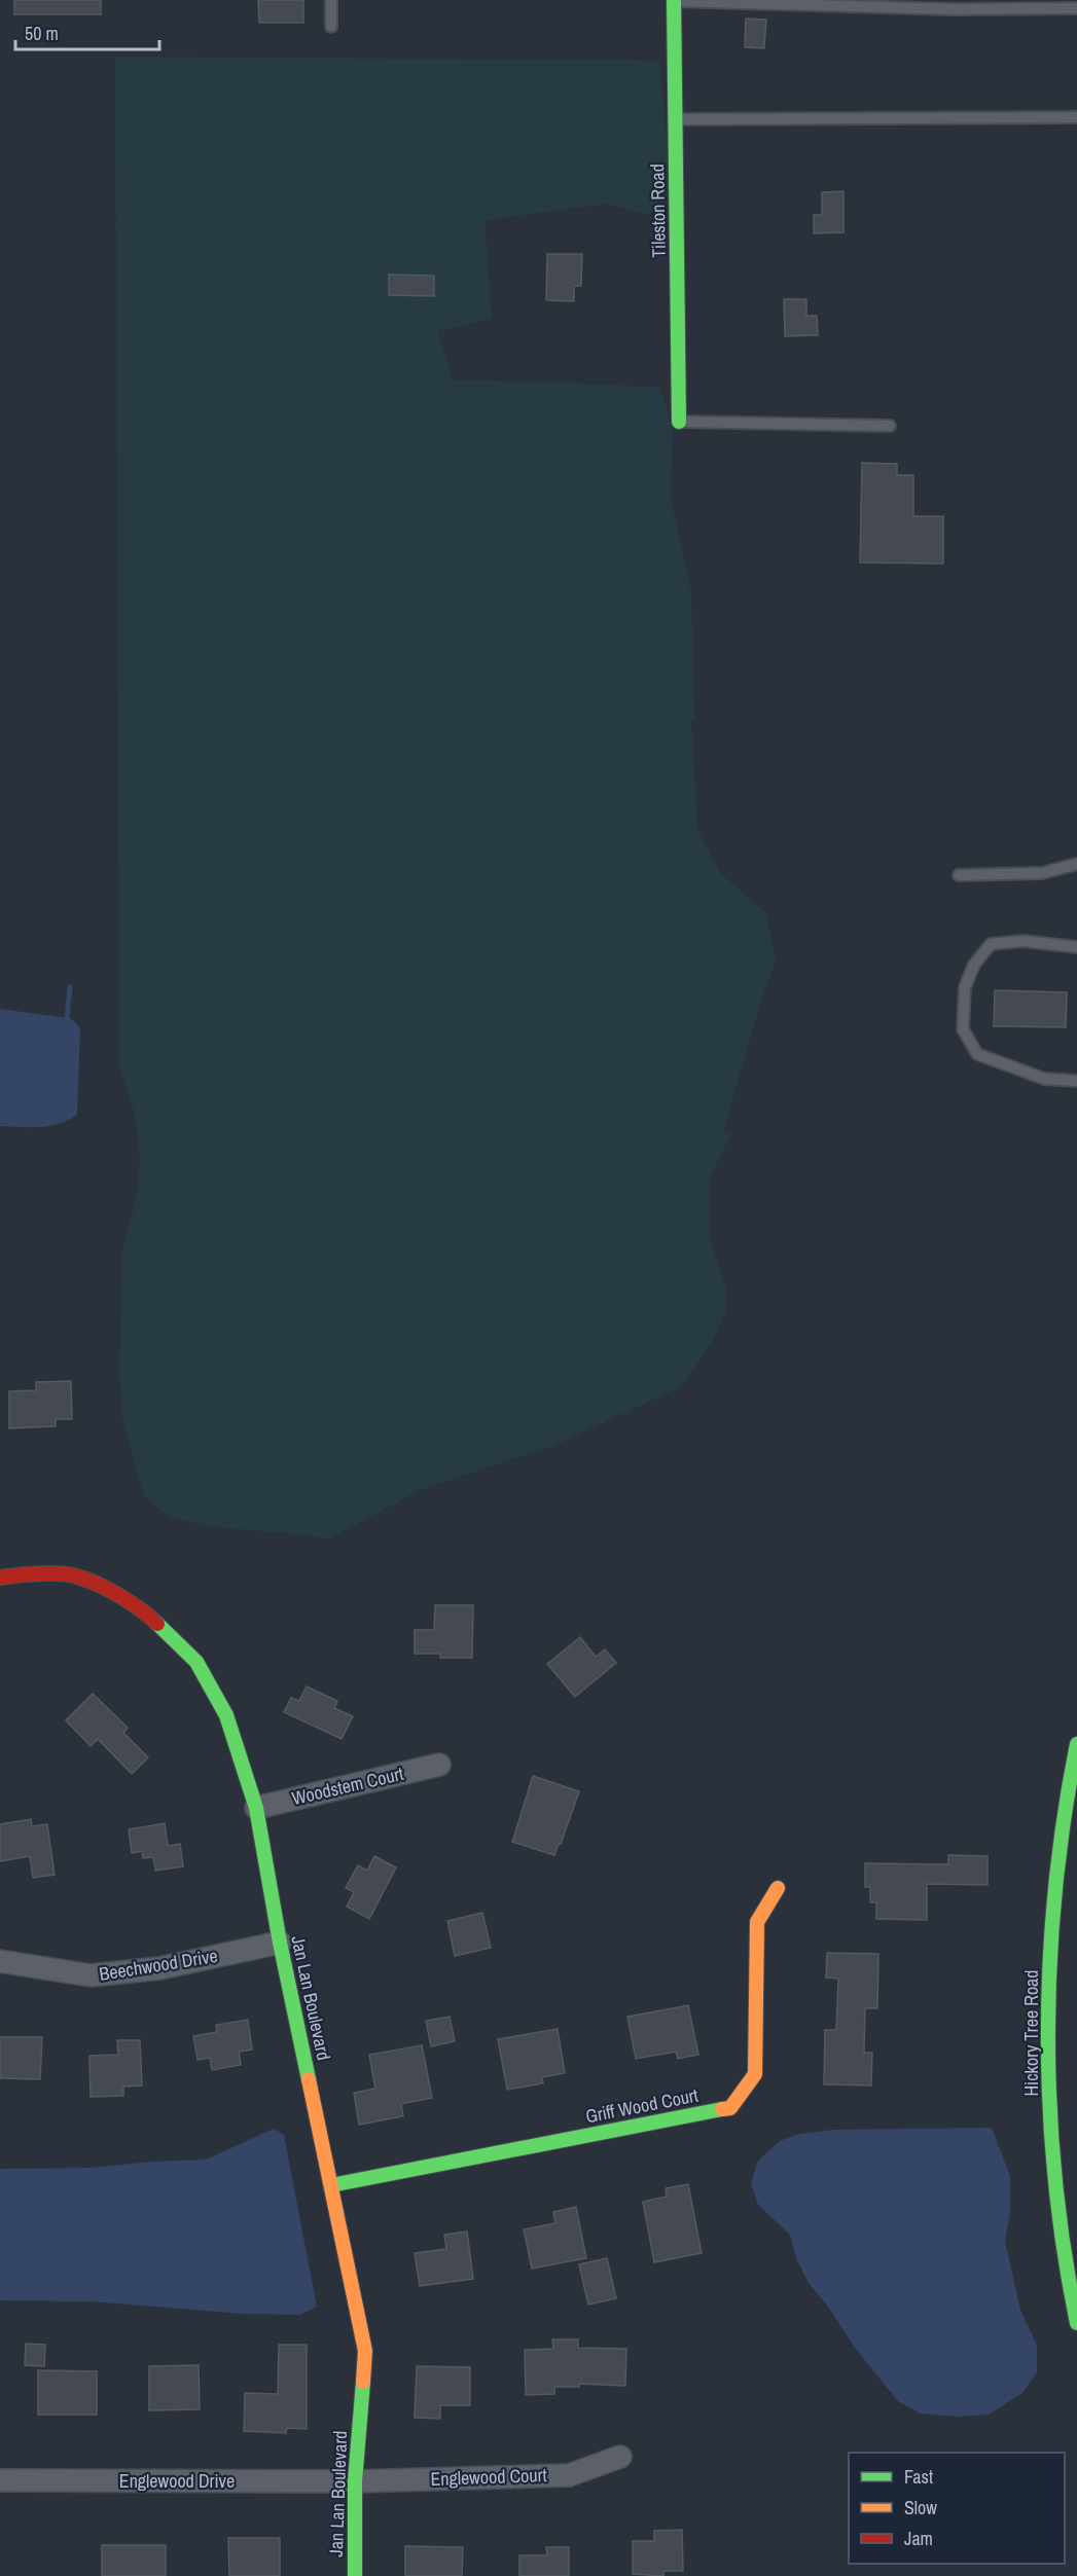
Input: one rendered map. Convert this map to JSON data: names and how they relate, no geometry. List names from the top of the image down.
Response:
{
  "streets": {
    "street": [
      "Tileston Road",
      "Woodstem Court",
      "Beechwood Drive",
      "Jan Lan Boulevard",
      "Hickory Tree Road",
      "Griff Wood Court",
      "Englewood Court",
      "Englewood Drive"
    ]
  },
  "crossings": [
    ["Woodstem Court", "Jan Lan Boulevard"],
    ["Beechwood Drive", "Jan Lan Boulevard"],
    ["Jan Lan Boulevard", "Griff Wood Court"],
    ["Jan Lan Boulevard", "Englewood Court"],
    ["Jan Lan Boulevard", "Englewood Drive"],
    ["Englewood Court", "Englewood Drive"]
  ],
  "legend": ["Fast", "Slow", "Jam"],
  "scale_bar": "50 m"
}
